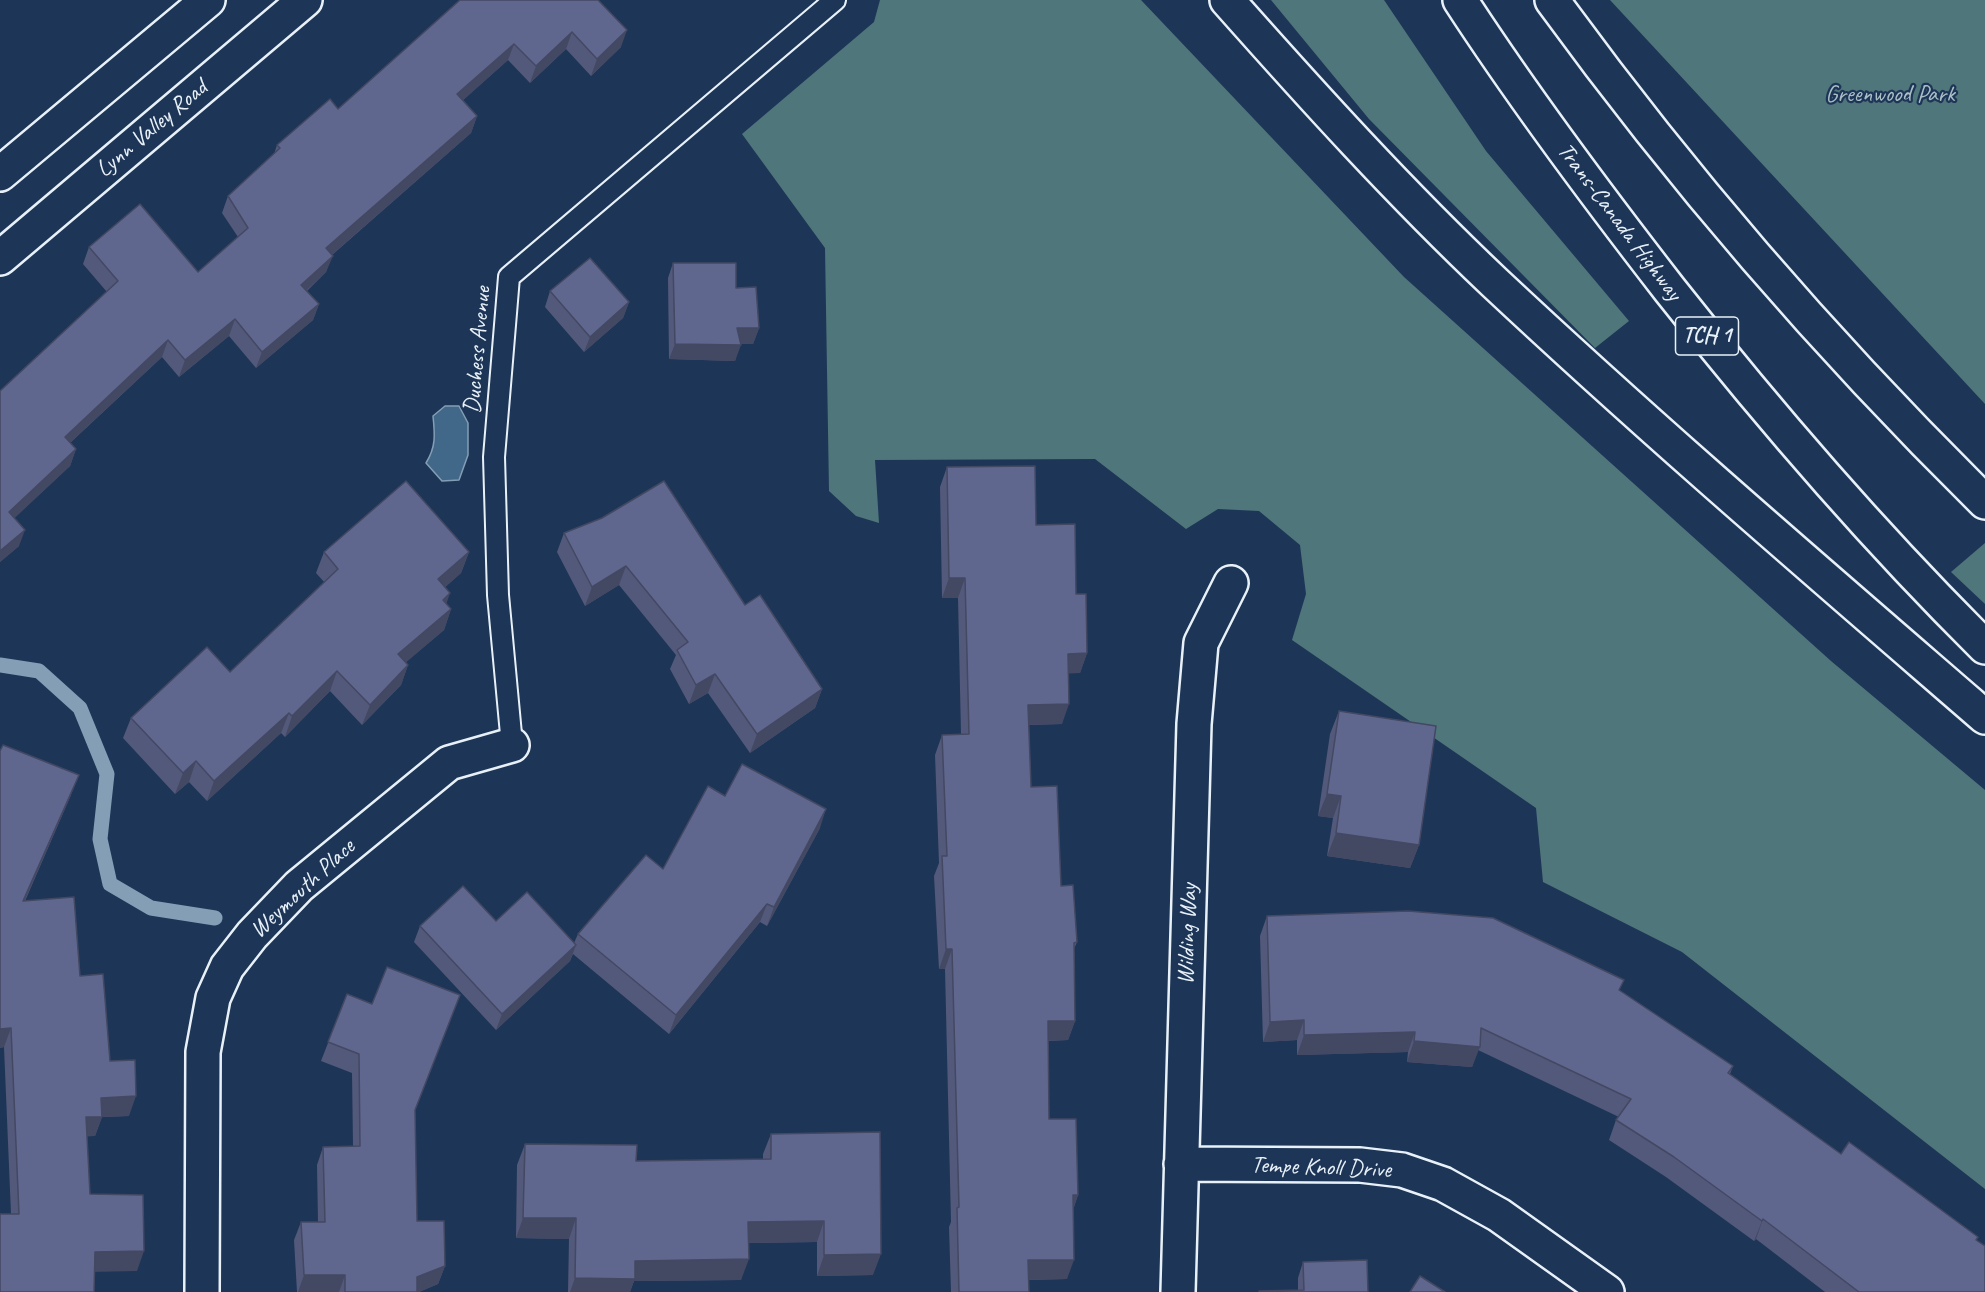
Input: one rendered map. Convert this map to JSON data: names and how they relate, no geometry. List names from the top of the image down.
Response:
{
  "streets": {
    "main road": [
      "Lynn Valley Road",
      "Trans-Canada Highway",
      "TCH 1",
      "Weymouth Place",
      "Wilding Way",
      "Tempe Knoll Drive"
    ],
    "lane": ["Duchess Avenue"]
  },
  "crossings": [
    ["Duchess Avenue", "Weymouth Place"],
    ["Wilding Way", "Tempe Knoll Drive"]
  ],
  "parks": ["Greenwood Park"]
}
